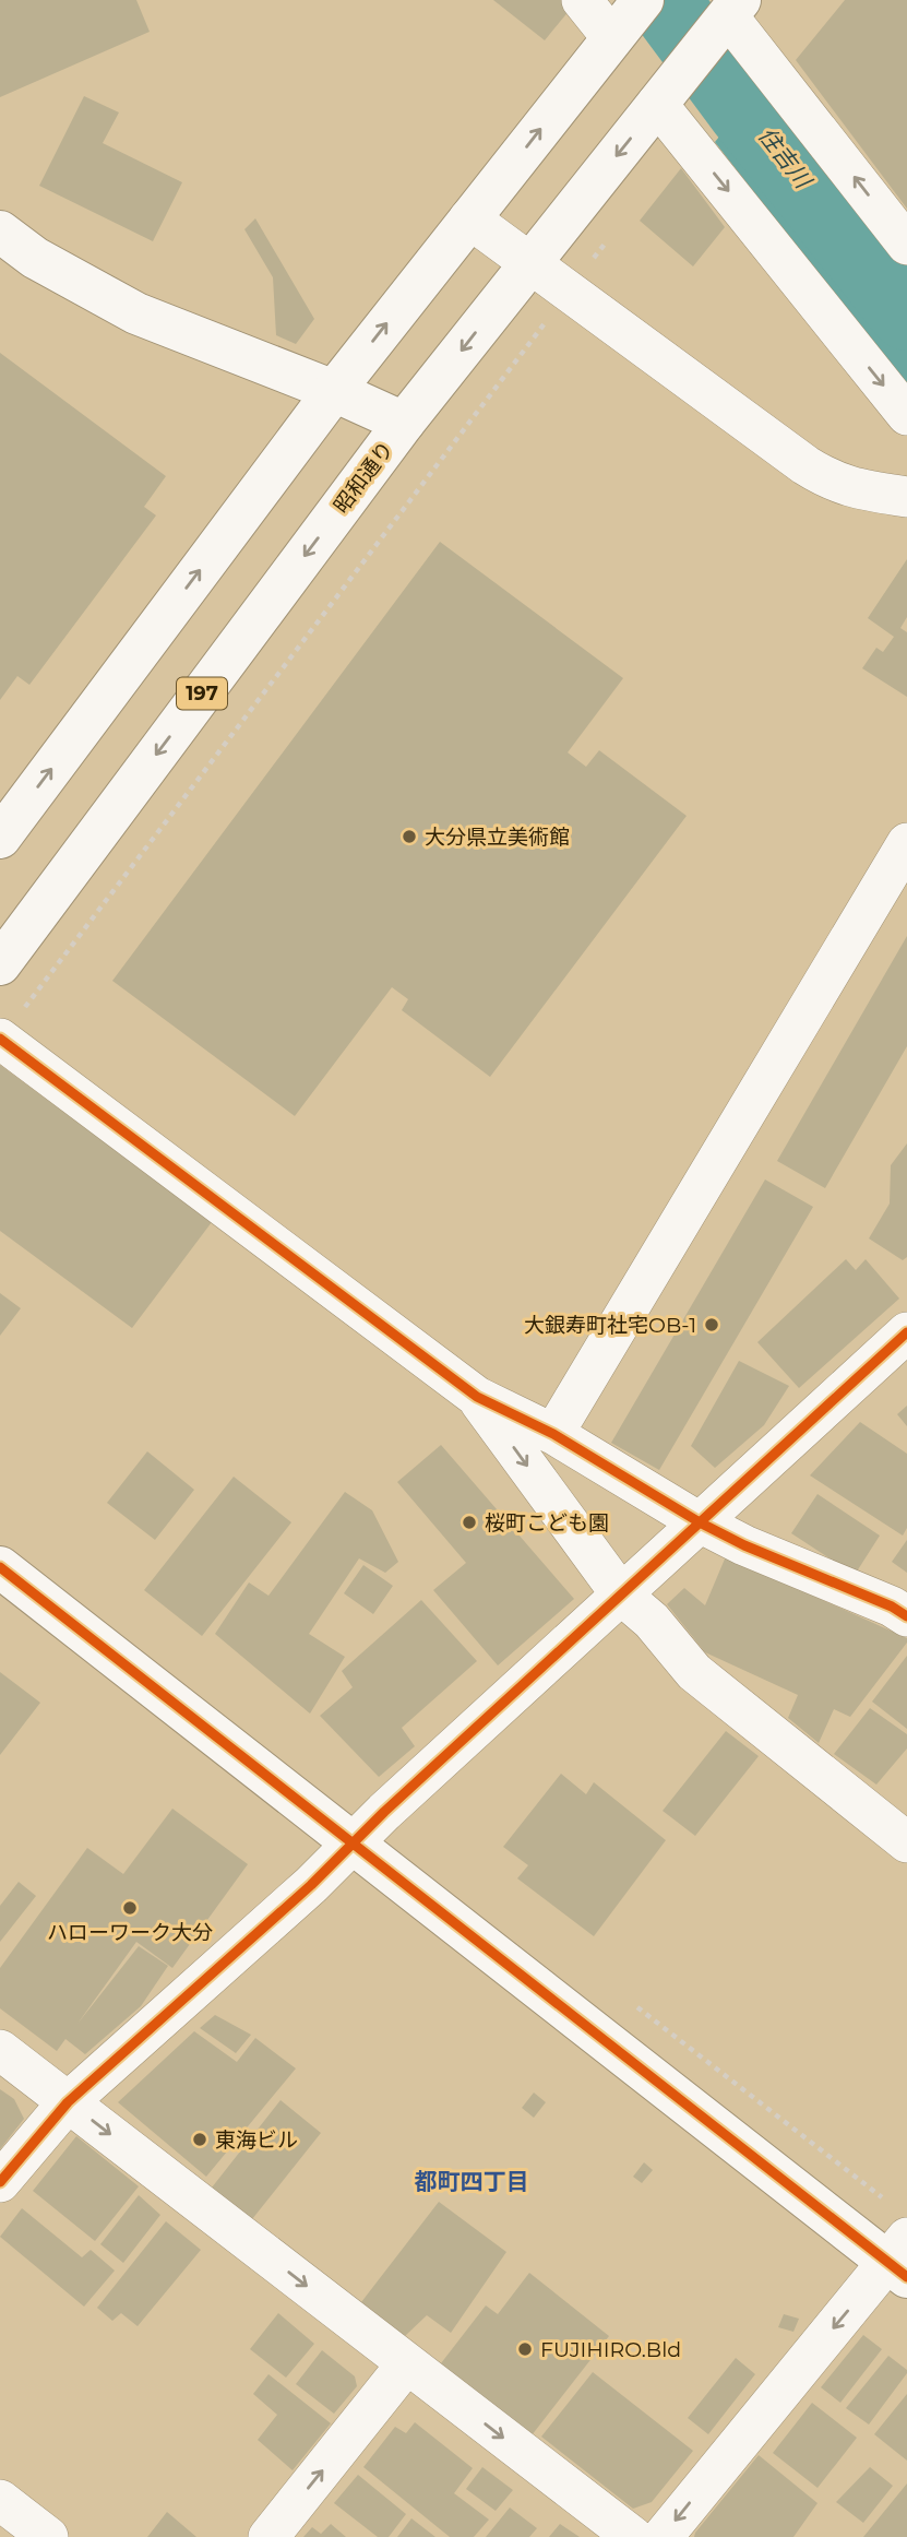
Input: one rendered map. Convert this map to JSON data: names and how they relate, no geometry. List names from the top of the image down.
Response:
{
  "streets": {
    "main road": ["昭和通り", "197"]
  },
  "districts": ["都町四丁目"],
  "water": ["住吉川"],
  "places": [
    "大分県立美術館",
    "大銀寿町社宅OB-1",
    "桜町こども園",
    "ハローワーク大分",
    "東海ビル",
    "FUJIHIRO.Bld"
  ]
}
